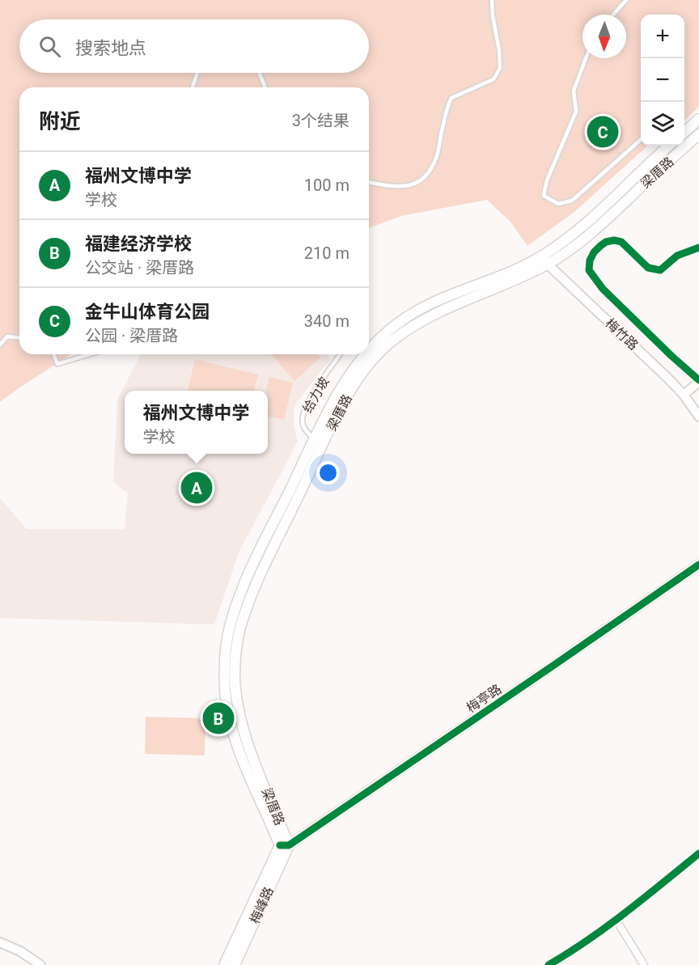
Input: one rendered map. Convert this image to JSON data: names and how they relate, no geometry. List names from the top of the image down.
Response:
{
  "streets": {
    "main road": ["梁厝路", "梅峰路"],
    "street": ["梅竹路", "梅亭路"],
    "lane": ["给力坡"]
  },
  "crossings": [
    ["梁厝路", "梅竹路"],
    ["梁厝路", "给力坡"],
    ["梁厝路", "梅亭路"],
    ["梁厝路", "梅峰路"],
    ["梅亭路", "梅峰路"]
  ],
  "north": "bottom",
  "page": {
    "map_buttons": ["+", "−"],
    "search": "搜索地点",
    "heading": ["附近", "3个结果"],
    "pins": ["C", "A", "B"],
    "list": [
      {
        "mark": "A",
        "name": "福州文博中学",
        "note": "学校",
        "value": "100 m"
      },
      {
        "mark": "B",
        "name": "福建经济学校",
        "note": "公交站 · 梁厝路",
        "value": "210 m"
      },
      {
        "mark": "C",
        "name": "金牛山体育公园",
        "note": "公园 · 梁厝路",
        "value": "340 m"
      }
    ],
    "popup": ["福州文博中学", "学校"]
  }
}
